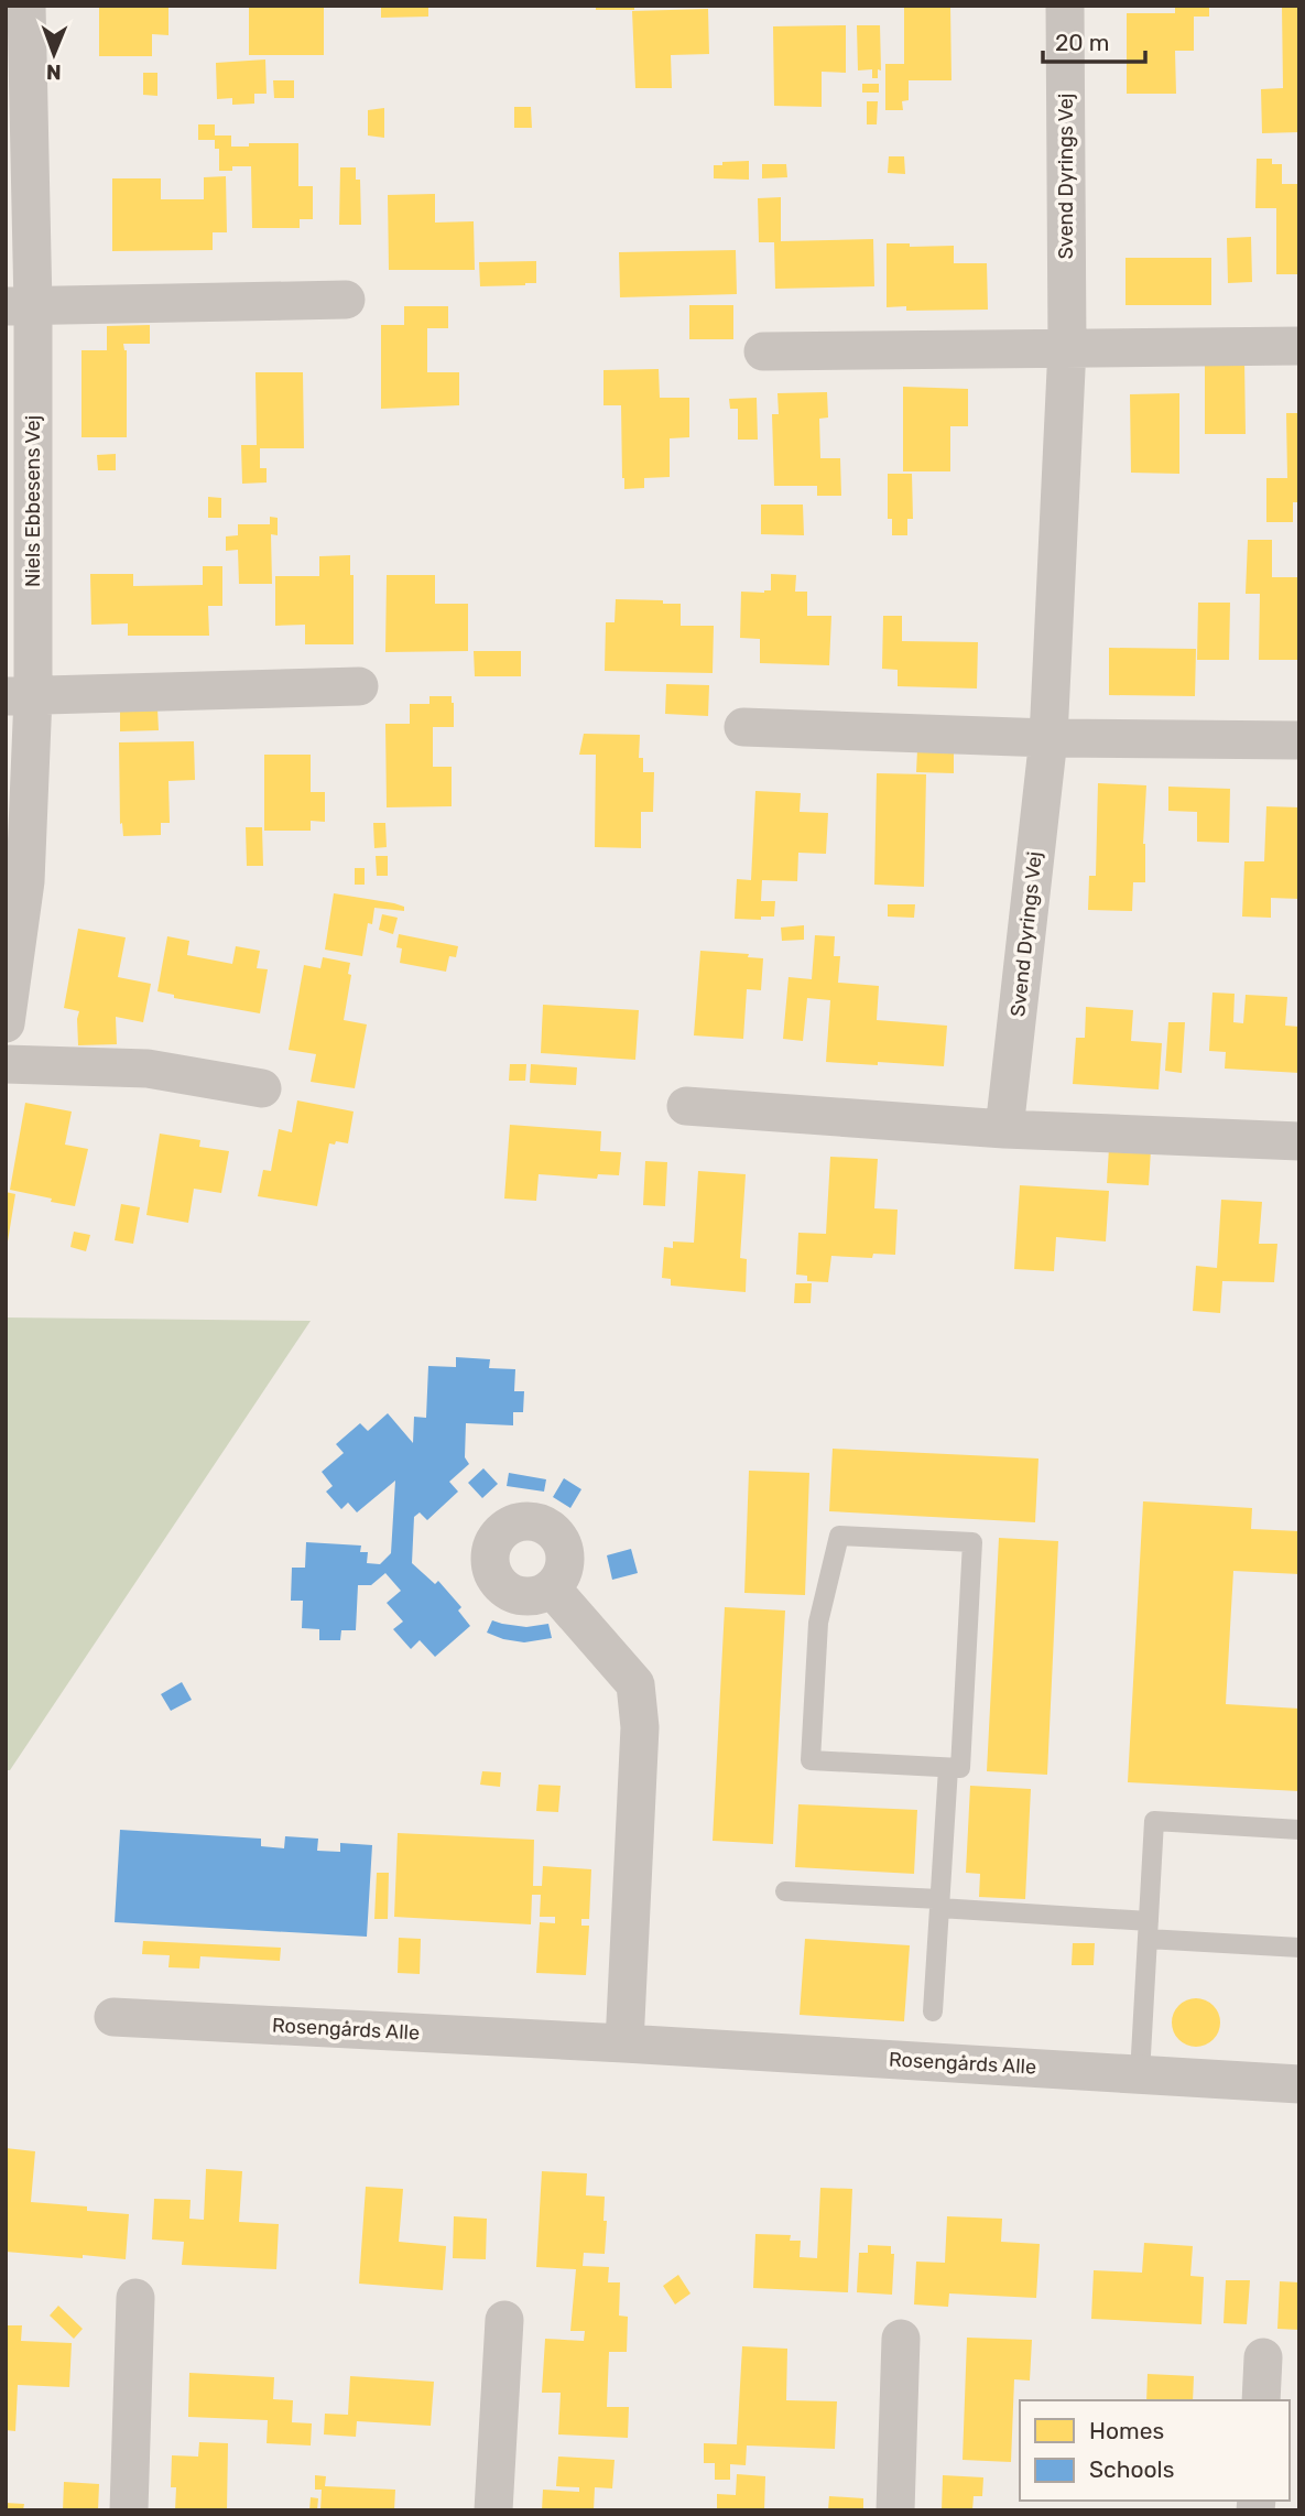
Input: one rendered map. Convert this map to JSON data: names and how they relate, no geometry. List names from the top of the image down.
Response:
{
  "streets": {
    "street": ["Svend Dyrings Vej", "Niels Ebbesens Vej", "Rosengårds Alle"]
  },
  "legend": ["Homes", "Schools"],
  "scale_bar": "20 m",
  "north": "bottom"
}
